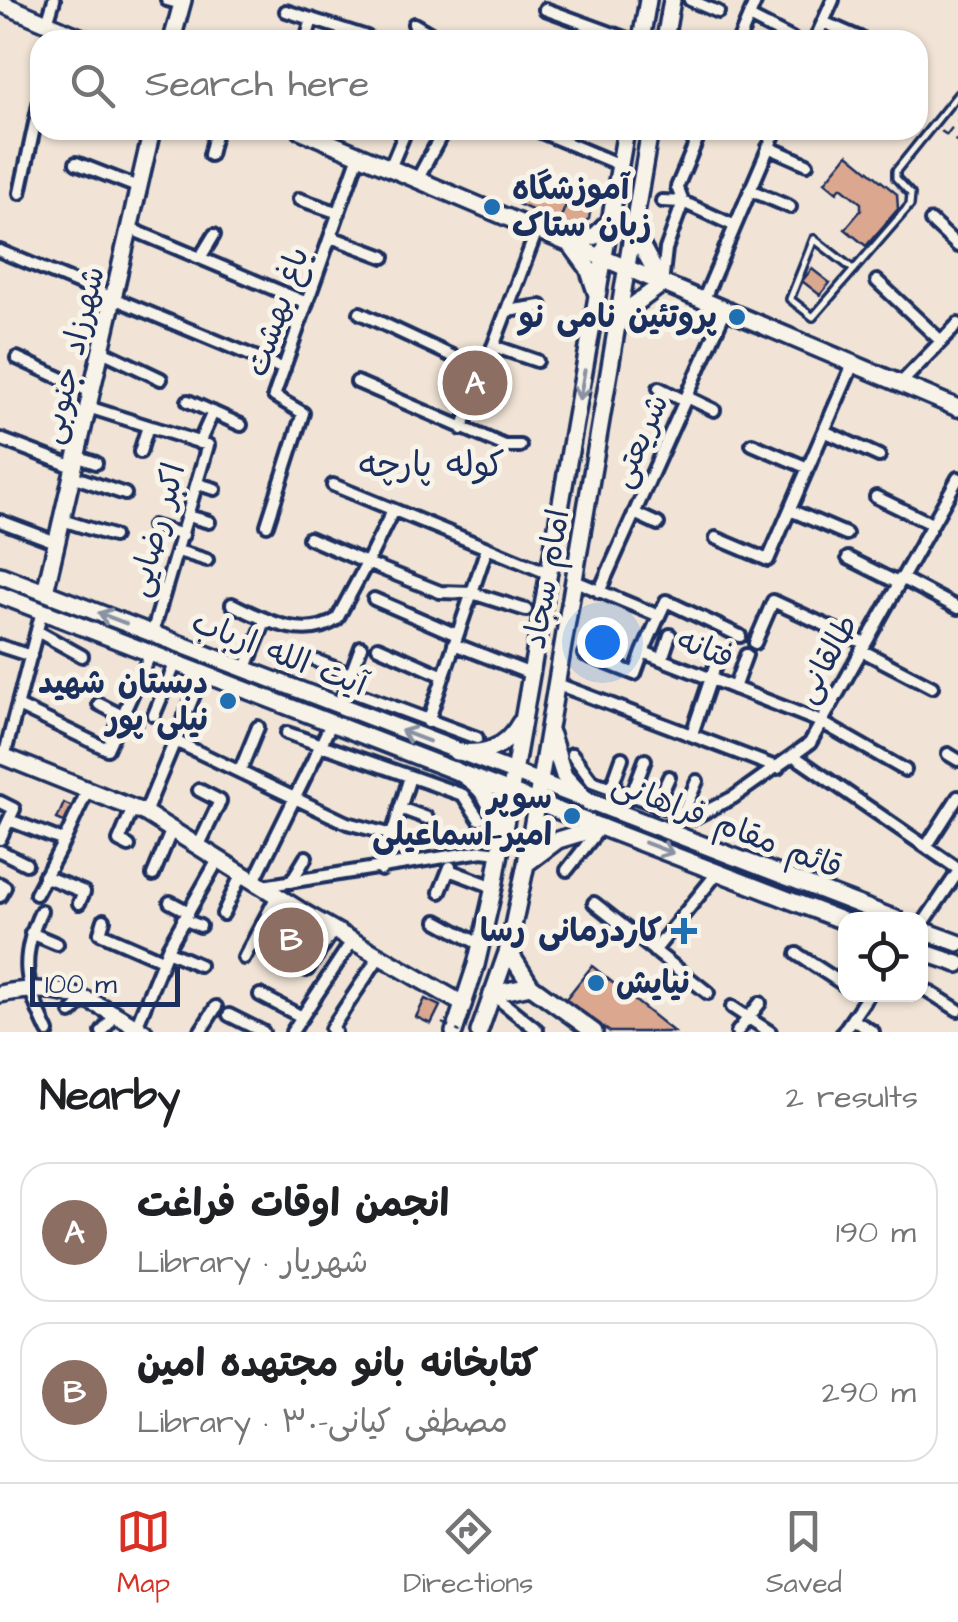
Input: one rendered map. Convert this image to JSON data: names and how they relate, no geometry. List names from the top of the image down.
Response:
{
  "streets": {
    "main road": [
      "شهرزاد جنوبی",
      "امام سجاد",
      "آیت الله ارباب",
      "قائم مقام فراهانی"
    ],
    "street": [
      "باغ بهشت",
      "شریعتی",
      "اکبر رضایی",
      "فتانه",
      "طالقانی"
    ]
  },
  "crossings": [
    ["شهرزاد جنوبی", "اکبر رضایی"],
    ["شهرزاد جنوبی", "آیت الله ارباب"],
    ["اکبر رضایی", "آیت الله ارباب"],
    ["امام سجاد", "آیت الله ارباب"],
    ["امام سجاد", "قائم مقام فراهانی"],
    ["فتانه", "طالقانی"],
    ["آیت الله ارباب", "قائم مقام فراهانی"]
  ],
  "districts": ["کوله پارچه"],
  "places": {
    "other": [
      "آموزشگاه زبان ستاک",
      "پروتئین نامی نو",
      "دبستان شهید نیلی پور",
      "سوپر امیر-اسماعیلی",
      "نیایش"
    ],
    "health": ["کاردرمانی رسا"]
  },
  "scale_bar": "100 m",
  "page": {
    "search": "Search here",
    "pins": ["A", "B"],
    "scale": "100 m",
    "heading": ["Nearby", "2 results"],
    "list": [
      {
        "mark": "A",
        "name": "انجمن اوقات فراغت",
        "note": "Library · شهریار",
        "value": "190 m"
      },
      {
        "mark": "B",
        "name": "کتابخانه بانو مجتهده امین",
        "note": "Library · ۳۰-مصطفی کیانی",
        "value": "290 m"
      }
    ],
    "nav": ["Map", "Directions", "Saved"]
  }
}
